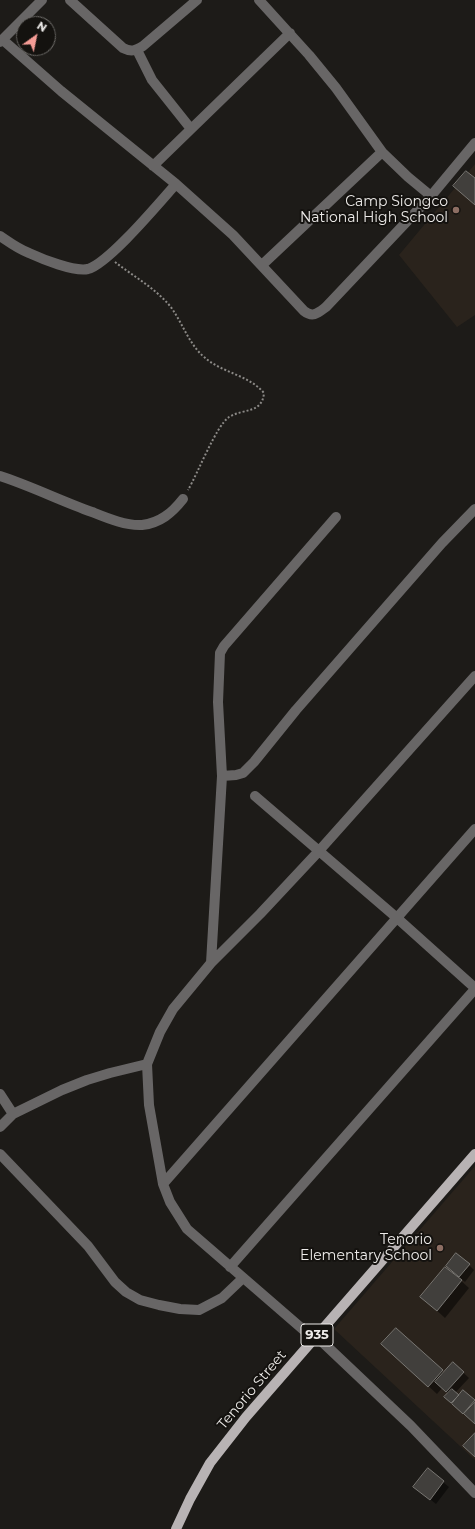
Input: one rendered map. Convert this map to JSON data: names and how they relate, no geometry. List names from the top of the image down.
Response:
{
  "streets": {
    "main road": ["935", "Tenorio Street"]
  },
  "places": ["Camp Siongco National High School", "Tenorio Elementary School"],
  "north": "top right"
}
